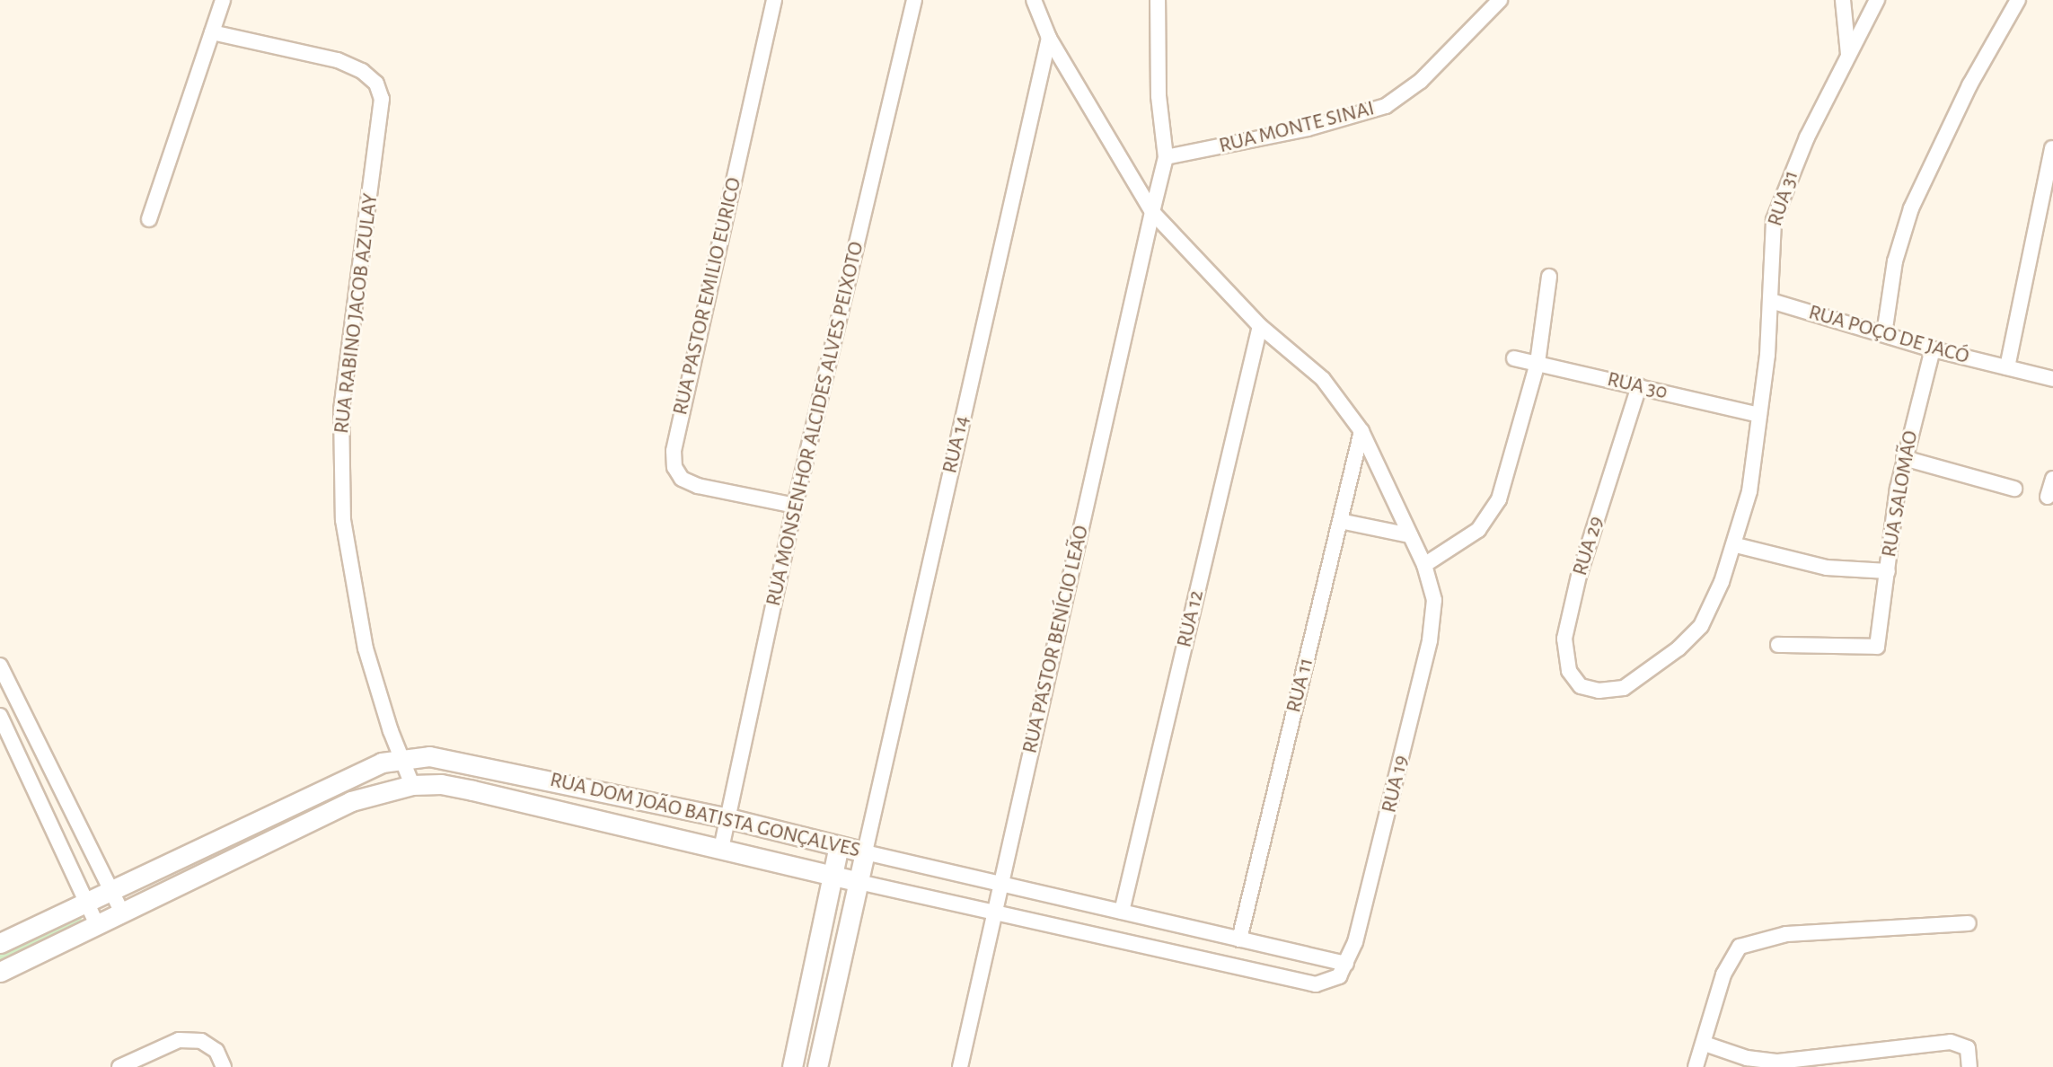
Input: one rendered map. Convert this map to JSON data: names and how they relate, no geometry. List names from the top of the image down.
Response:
{
  "streets": {
    "street": [
      "RUA MONTE SINAI",
      "RUA 31",
      "RUA PASTOR EMILIO EURICO",
      "RUA RABINO JACOB AZULAY",
      "RUA POÇO DE JACÓ",
      "RUA 30",
      "RUA MONSENHOR ALCIDES ALVES PEIXOTO",
      "RUA 14",
      "RUA SALOMÃO",
      "RUA 29",
      "RUA 12",
      "RUA PASTOR BENÍCIO LEÃO",
      "RUA 11",
      "RUA 19",
      "RUA DOM JOÃO BATISTA GONÇALVES"
    ]
  },
  "crossings": [
    ["RUA MONTE SINAI", "RUA PASTOR BENÍCIO LEÃO"],
    ["RUA 31", "RUA POÇO DE JACÓ"],
    ["RUA 31", "RUA 30"],
    ["RUA 31", "RUA 29"],
    ["RUA PASTOR EMILIO EURICO", "RUA MONSENHOR ALCIDES ALVES PEIXOTO"],
    ["RUA RABINO JACOB AZULAY", "RUA DOM JOÃO BATISTA GONÇALVES"],
    ["RUA POÇO DE JACÓ", "RUA SALOMÃO"],
    ["RUA 30", "RUA 29"],
    ["RUA MONSENHOR ALCIDES ALVES PEIXOTO", "RUA DOM JOÃO BATISTA GONÇALVES"],
    ["RUA 14", "RUA DOM JOÃO BATISTA GONÇALVES"],
    ["RUA 12", "RUA DOM JOÃO BATISTA GONÇALVES"],
    ["RUA PASTOR BENÍCIO LEÃO", "RUA DOM JOÃO BATISTA GONÇALVES"],
    ["RUA 11", "RUA DOM JOÃO BATISTA GONÇALVES"],
    ["RUA 19", "RUA DOM JOÃO BATISTA GONÇALVES"]
  ]
}
